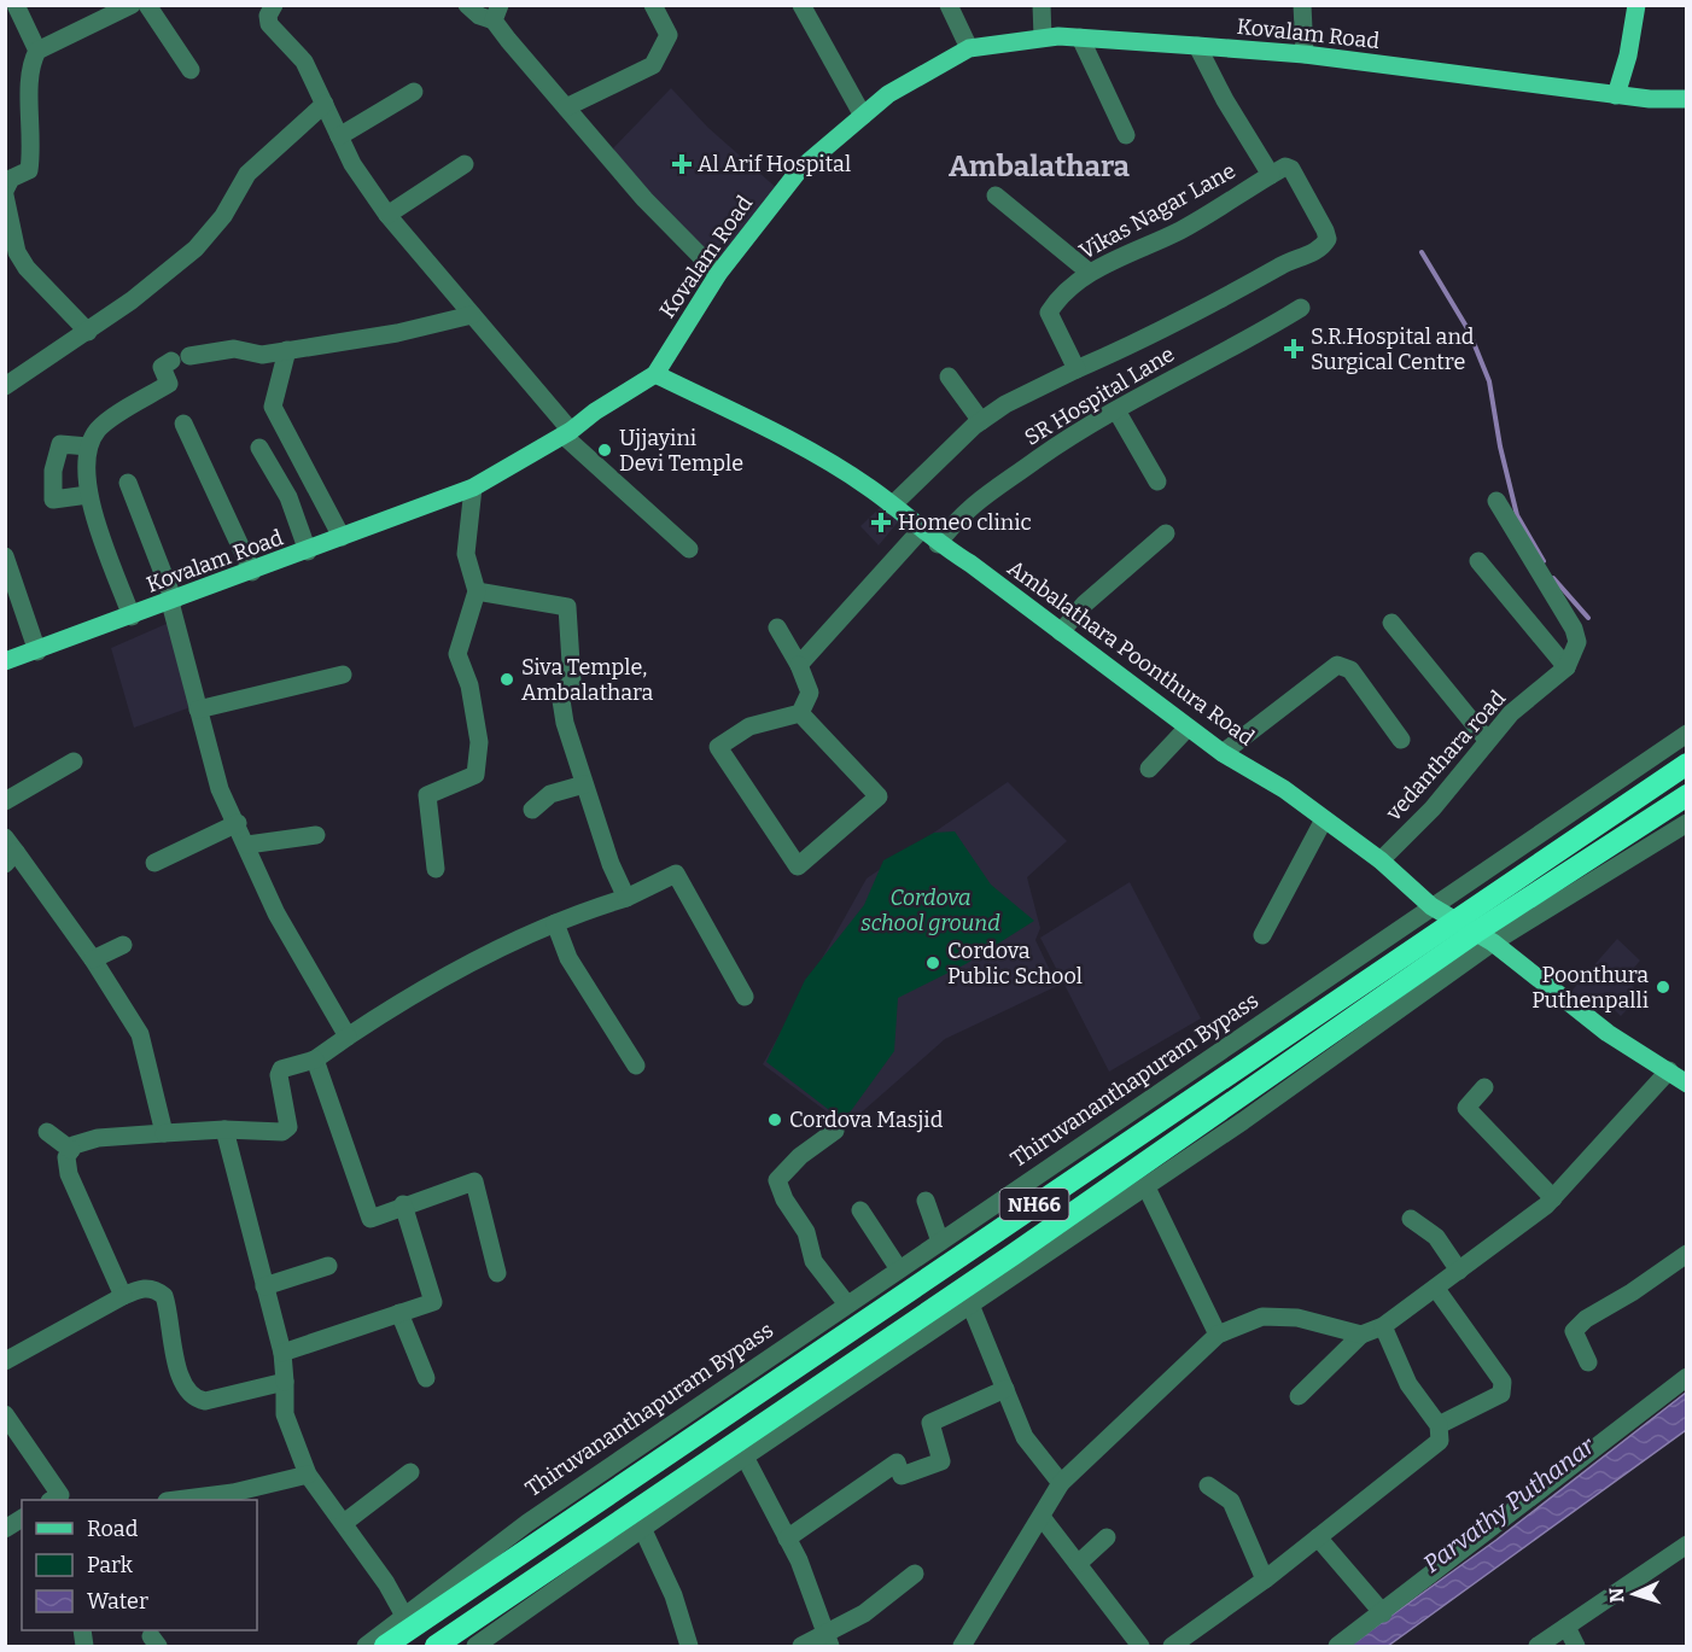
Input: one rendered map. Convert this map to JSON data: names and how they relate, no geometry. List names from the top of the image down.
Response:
{
  "streets": {
    "highway": ["NH66"],
    "main road": ["Kovalam Road", "Ambalathara Poonthura Road"],
    "street": [
      "Vikas Nagar Lane",
      "SR Hospital Lane",
      "vedanthara road",
      "Thiruvananthapuram Bypass"
    ]
  },
  "crossings": [
    ["Kovalam Road", "Vikas Nagar Lane"],
    ["Kovalam Road", "Ambalathara Poonthura Road"],
    ["SR Hospital Lane", "Ambalathara Poonthura Road"],
    ["Ambalathara Poonthura Road", "vedanthara road"],
    ["Ambalathara Poonthura Road", "Thiruvananthapuram Bypass"],
    ["Ambalathara Poonthura Road", "NH66"]
  ],
  "districts": ["Ambalathara"],
  "water": ["Parvathy Puthanar"],
  "parks": ["Cordova school ground"],
  "places": {
    "health": ["Al Arif Hospital", "S.R.Hospital and Surgical Centre", "Homeo clinic"],
    "other": [
      "Ujjayini Devi Temple",
      "Siva Temple, Ambalathara",
      "Cordova Public School",
      "Poonthura Puthenpalli",
      "Cordova Masjid"
    ]
  },
  "legend": ["Road", "Park", "Water"],
  "north": "left"
}
